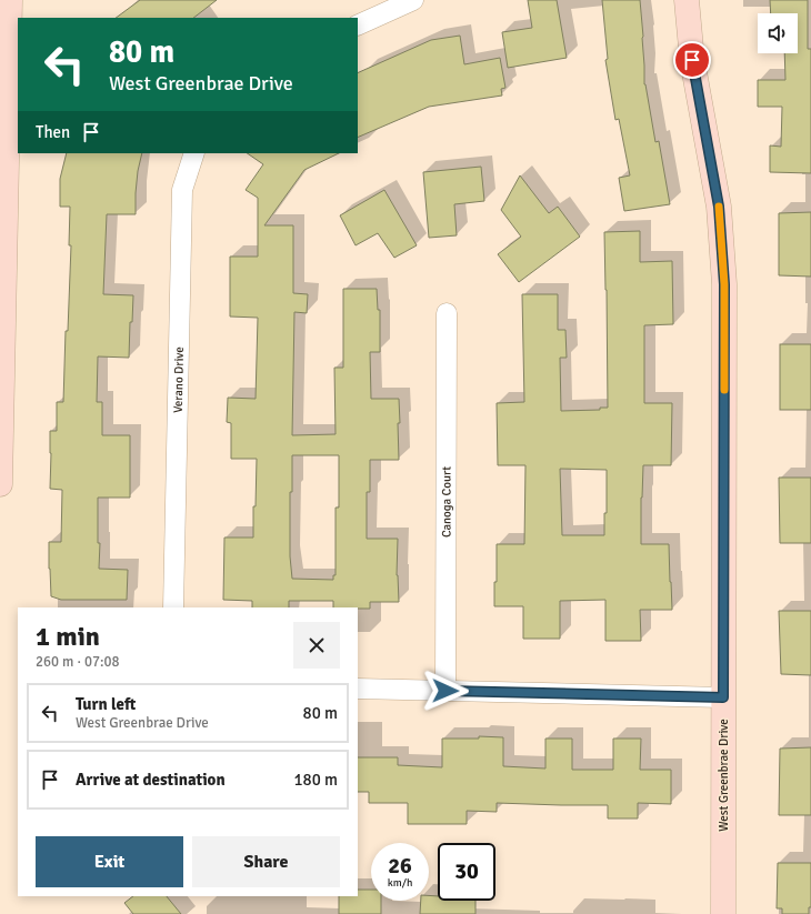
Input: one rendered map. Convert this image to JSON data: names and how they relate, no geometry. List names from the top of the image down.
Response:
{
  "streets": {
    "street": ["Verano Drive", "Canoga Court", "West Greenbrae Drive"]
  },
  "page": {
    "turn": ["80 m", "West Greenbrae Drive"],
    "then": "Then",
    "heading": ["1 min", "260 m · 07:08"],
    "list": [
      {
        "name": "Turn left",
        "note": "West Greenbrae Drive",
        "value": "80 m"
      },
      {
        "name": "Arrive at destination",
        "value": "180 m"
      }
    ],
    "buttons": ["Exit", "Share"],
    "speed": "26 km/h",
    "limit": "30"
  }
}
